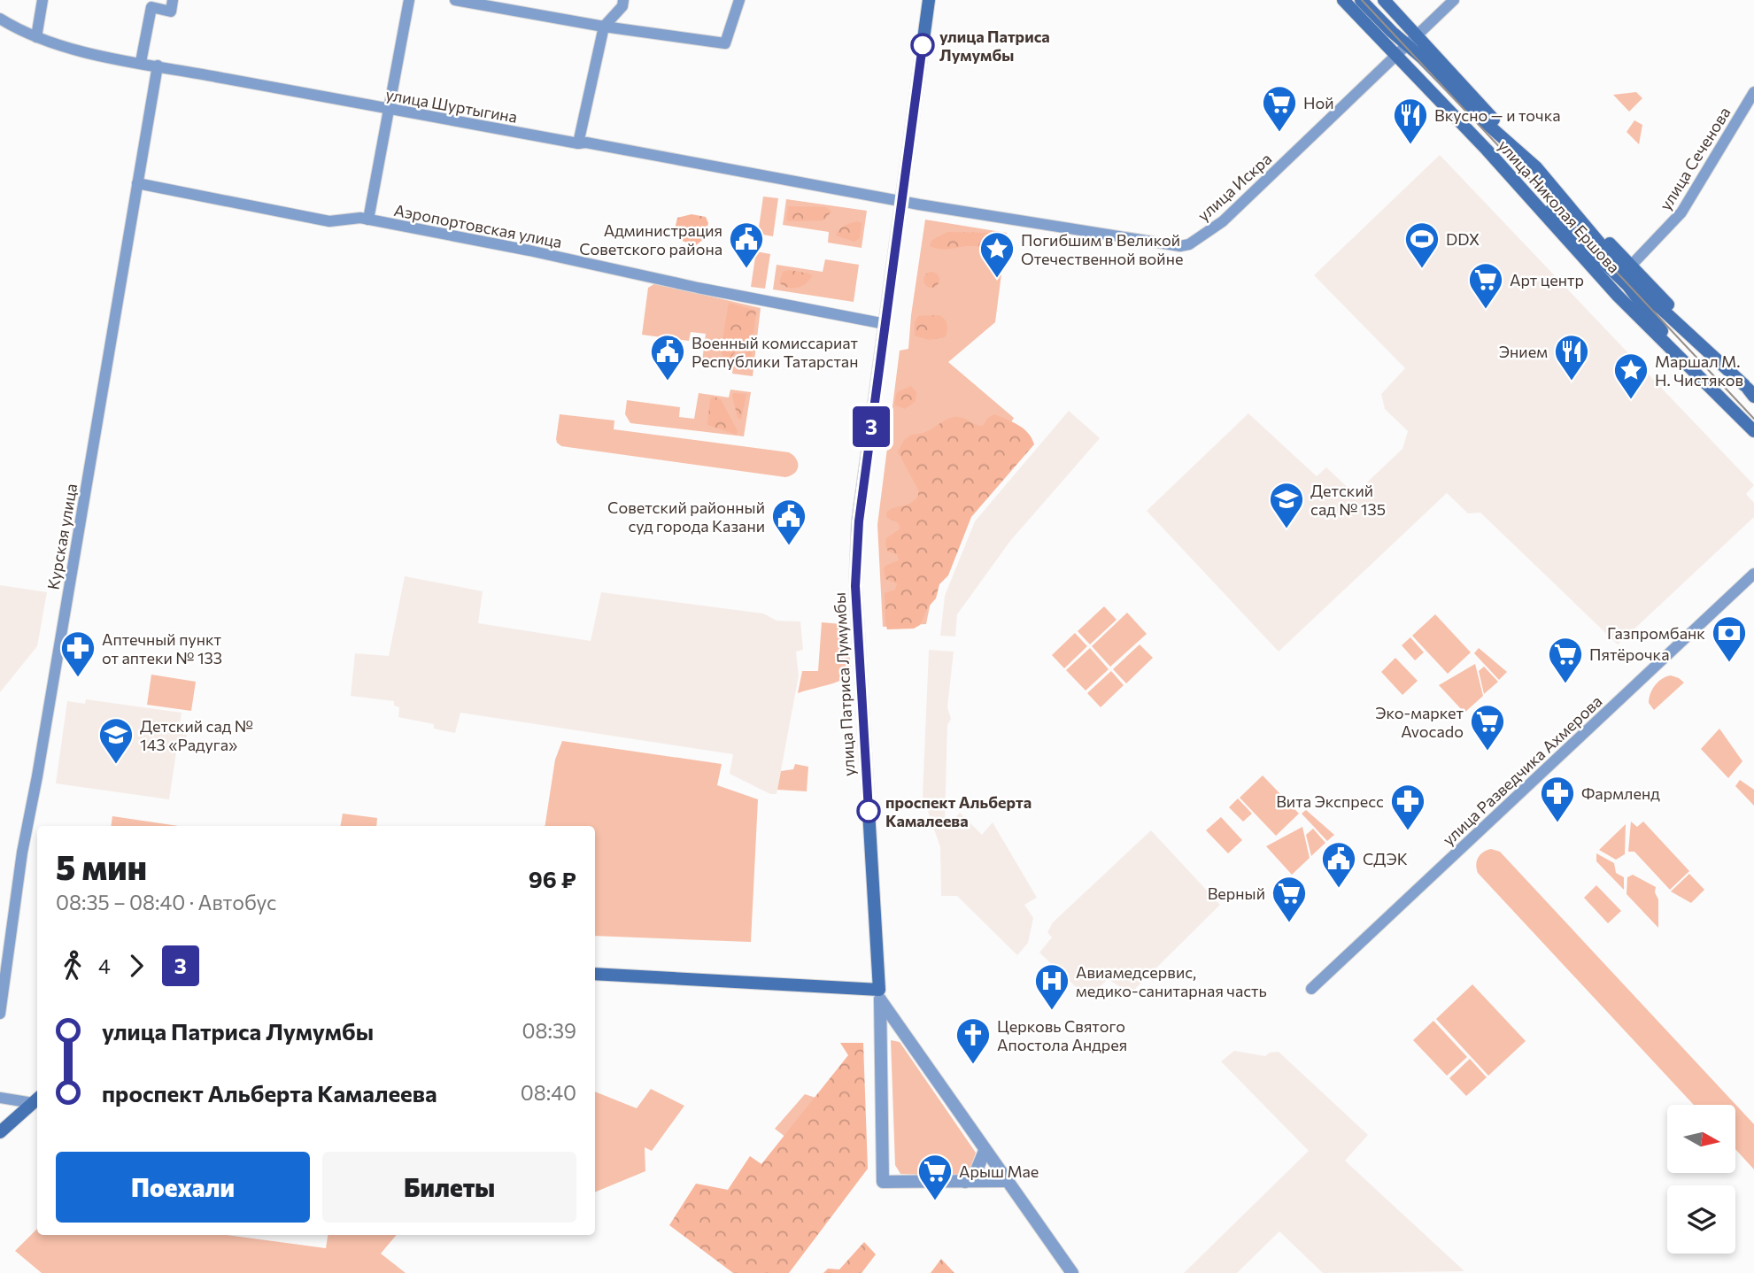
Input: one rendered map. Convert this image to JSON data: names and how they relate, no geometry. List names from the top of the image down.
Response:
{
  "streets": {
    "main road": ["улица Николая Ершова", "улица Патриса Лумумбы"],
    "street": [
      "улица Шуртыгина",
      "улица Сеченова",
      "улица Искра",
      "Аэропортовская улица",
      "Курская улица",
      "улица Разведчика Ахмерова"
    ]
  },
  "crossings": [
    ["улица Шуртыгина", "улица Искра"],
    ["улица Шуртыгина", "Курская улица"],
    ["улица Шуртыгина", "улица Патриса Лумумбы"],
    ["улица Сеченова", "улица Николая Ершова"],
    ["улица Искра", "улица Николая Ершова"],
    ["улица Искра", "улица Патриса Лумумбы"],
    ["Аэропортовская улица", "Курская улица"],
    ["Аэропортовская улица", "улица Патриса Лумумбы"]
  ],
  "places": {
    "other": ["улица Патриса Лумумбы", "проспект Альберта Камалеева"],
    "supermarket": [
      "Ной",
      "Арт центр",
      "Пятёрочка",
      "Эко-маркет Avocado",
      "Верный",
      "Арыш Мае"
    ],
    "restaurant": ["Вкусно — и точка", "Энием"],
    "public building": [
      "Администрация Советского района",
      "Военный комиссариат Республики Татарстан",
      "Советский районный суд города Казани",
      "СДЭК"
    ],
    "sports": ["DDX"],
    "place": ["Погибшим в Великой Отечественной войне", "Маршал М. Н. Чистяков"],
    "school or university": ["Детский сад № 135", "Детский сад № 143 «Радуга»"],
    "bank": ["Газпромбанк"],
    "pharmacy": ["Аптечный пункт от аптеки № 133", "Фармленд", "Вита Экспресс"],
    "hospital": ["Авиамедсервис, медико-санитарная часть"],
    "church": ["Церковь Святого Апостола Андрея"]
  },
  "lines": ["bus line 3"],
  "north": "right",
  "page": {
    "on_map": "3",
    "heading": ["5 мин", "08:35 – 08:40 · Автобус", "96 ₽"],
    "legs": ["4", "3"],
    "list": [
      {
        "name": "улица Патриса Лумумбы",
        "value": "08:39"
      },
      {
        "name": "проспект Альберта Камалеева",
        "value": "08:40"
      }
    ],
    "buttons": ["Поехали", "Билеты"]
  }
}
